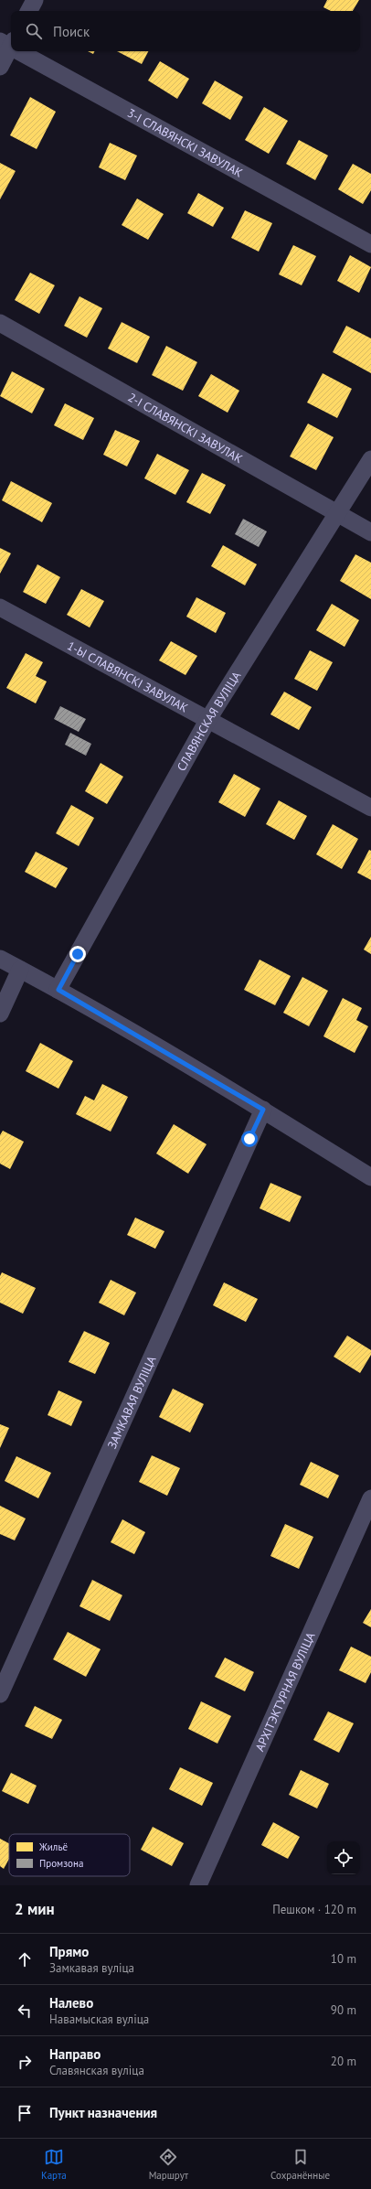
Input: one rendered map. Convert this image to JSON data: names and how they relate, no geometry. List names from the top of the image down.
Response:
{
  "streets": {
    "street": [
      "3-І СЛАВЯНСКІ ЗАВУЛАК",
      "2-І СЛАВЯНСКІ ЗАВУЛАК",
      "1-Ы СЛАВЯНСКІ ЗАВУЛАК",
      "СЛАВЯНСКАЯ ВУЛІЦА",
      "ЗАМКАВАЯ ВУЛІЦА",
      "АРХІТЭКТУРНАЯ ВУЛІЦА"
    ]
  },
  "crossings": [
    ["2-І СЛАВЯНСКІ ЗАВУЛАК", "СЛАВЯНСКАЯ ВУЛІЦА"],
    ["1-Ы СЛАВЯНСКІ ЗАВУЛАК", "СЛАВЯНСКАЯ ВУЛІЦА"]
  ],
  "legend": ["Жильё", "Промзона"],
  "page": {
    "search": "Поиск",
    "heading": ["2 мин", "Пешком · 120 m"],
    "list": [
      ["Прямо", "Замкавая вуліца", "10 m"],
      ["Налево", "Навамыская вуліца", "90 m"],
      ["Направо", "Славянская вуліца", "20 m"],
      "Пункт назначения"
    ],
    "nav": ["Карта", "Маршрут", "Сохранённые"]
  }
}
